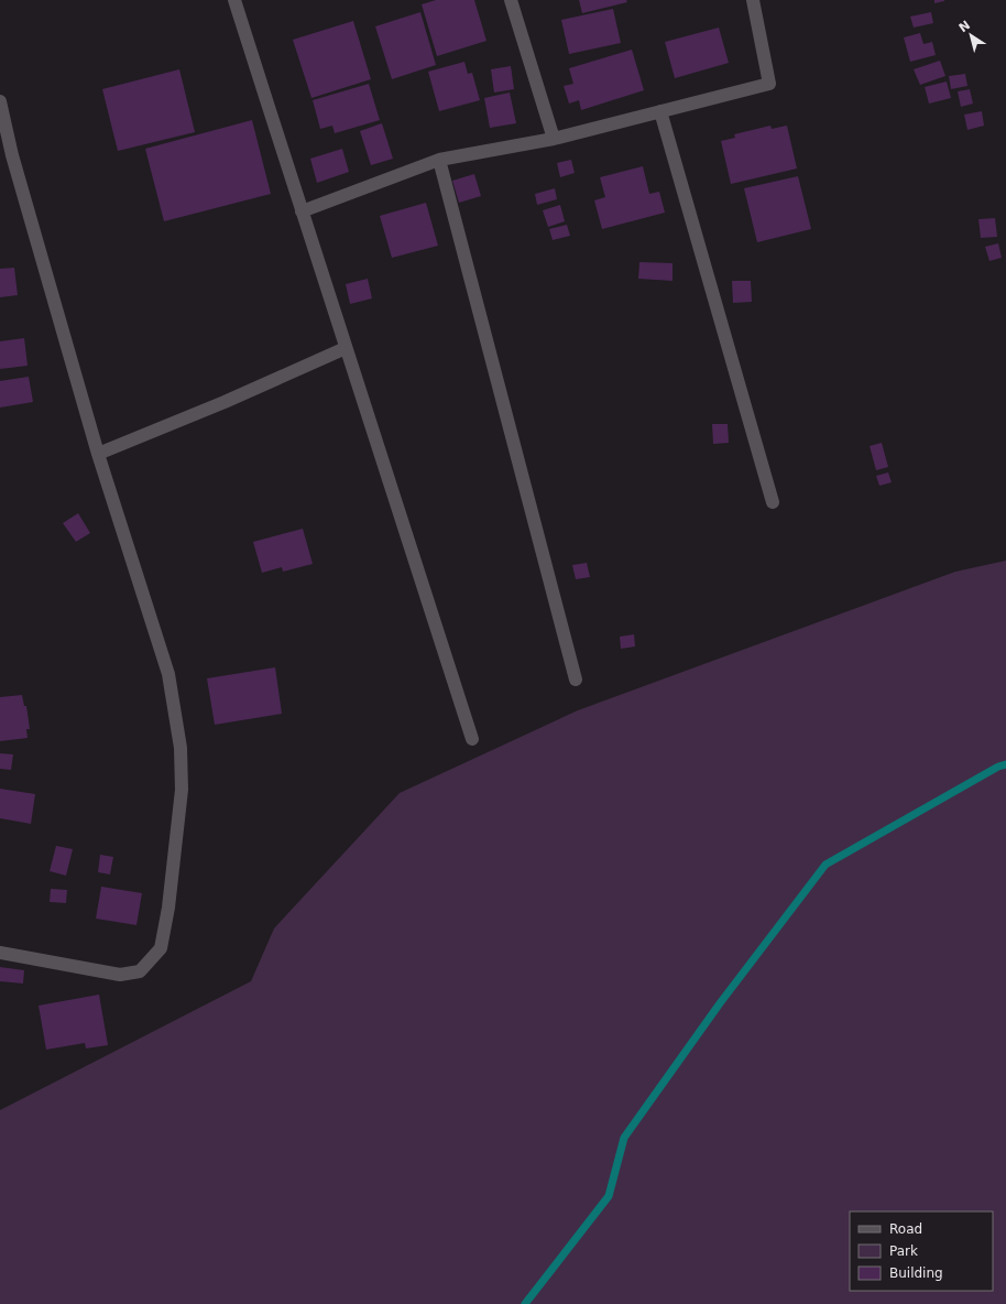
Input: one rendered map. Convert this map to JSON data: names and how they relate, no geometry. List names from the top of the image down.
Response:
{
  "legend": ["Road", "Park", "Building"],
  "north": "top left"
}
